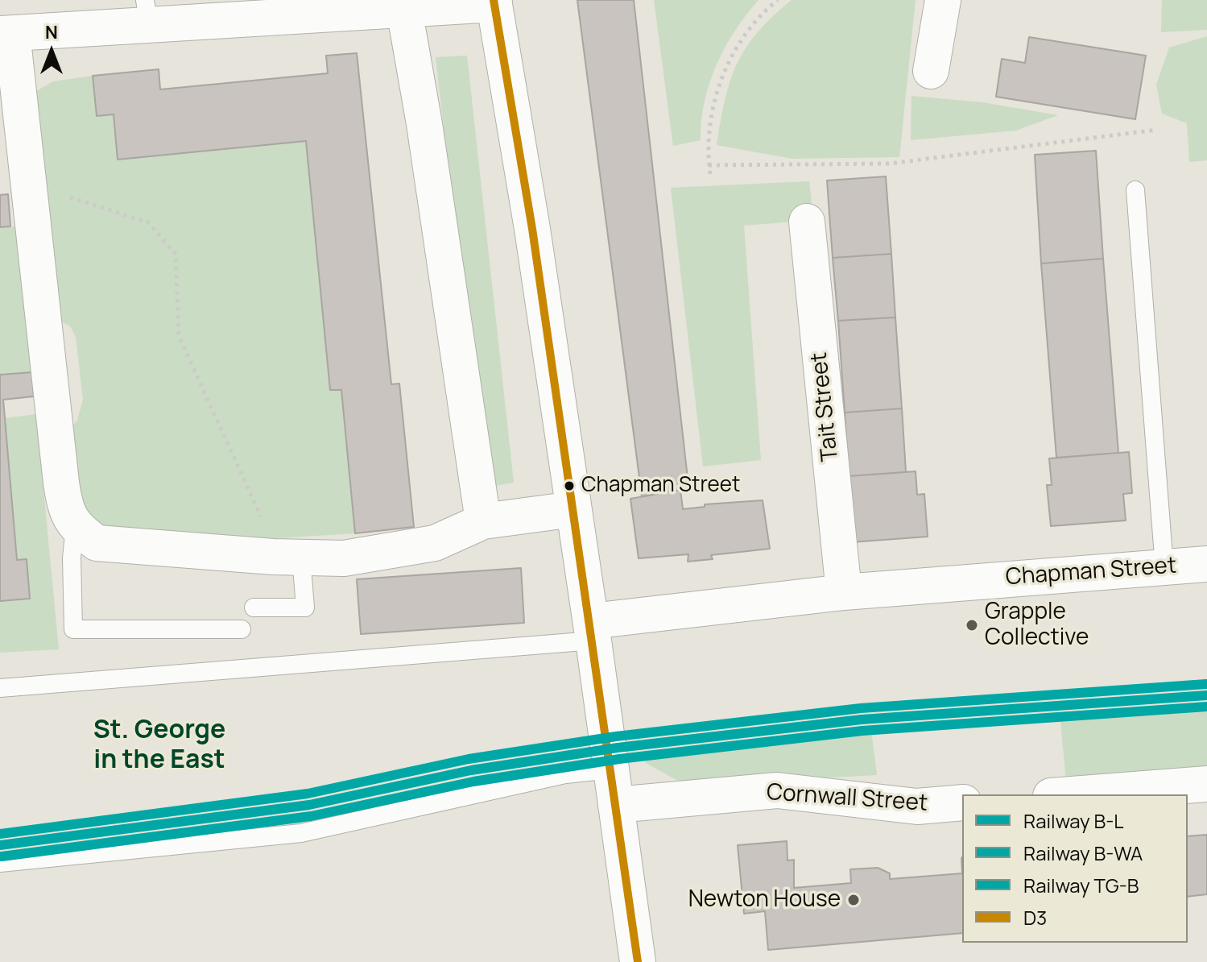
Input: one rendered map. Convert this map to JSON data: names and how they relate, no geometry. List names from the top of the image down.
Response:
{
  "streets": {
    "street": ["Tait Street", "Chapman Street", "Cornwall Street"]
  },
  "crossings": [
    ["Tait Street", "Chapman Street"]
  ],
  "districts": ["St. George in the East"],
  "places": ["Chapman Street", "Grapple Collective", "Newton House"],
  "lines": [
    "transit line D3",
    "rail line TG-B",
    "rail line B-L",
    "rail line B-WA"
  ],
  "legend": [
    "Railway B-L",
    "Railway B-WA",
    "Railway TG-B",
    "D3"
  ],
  "north": "top"
}
